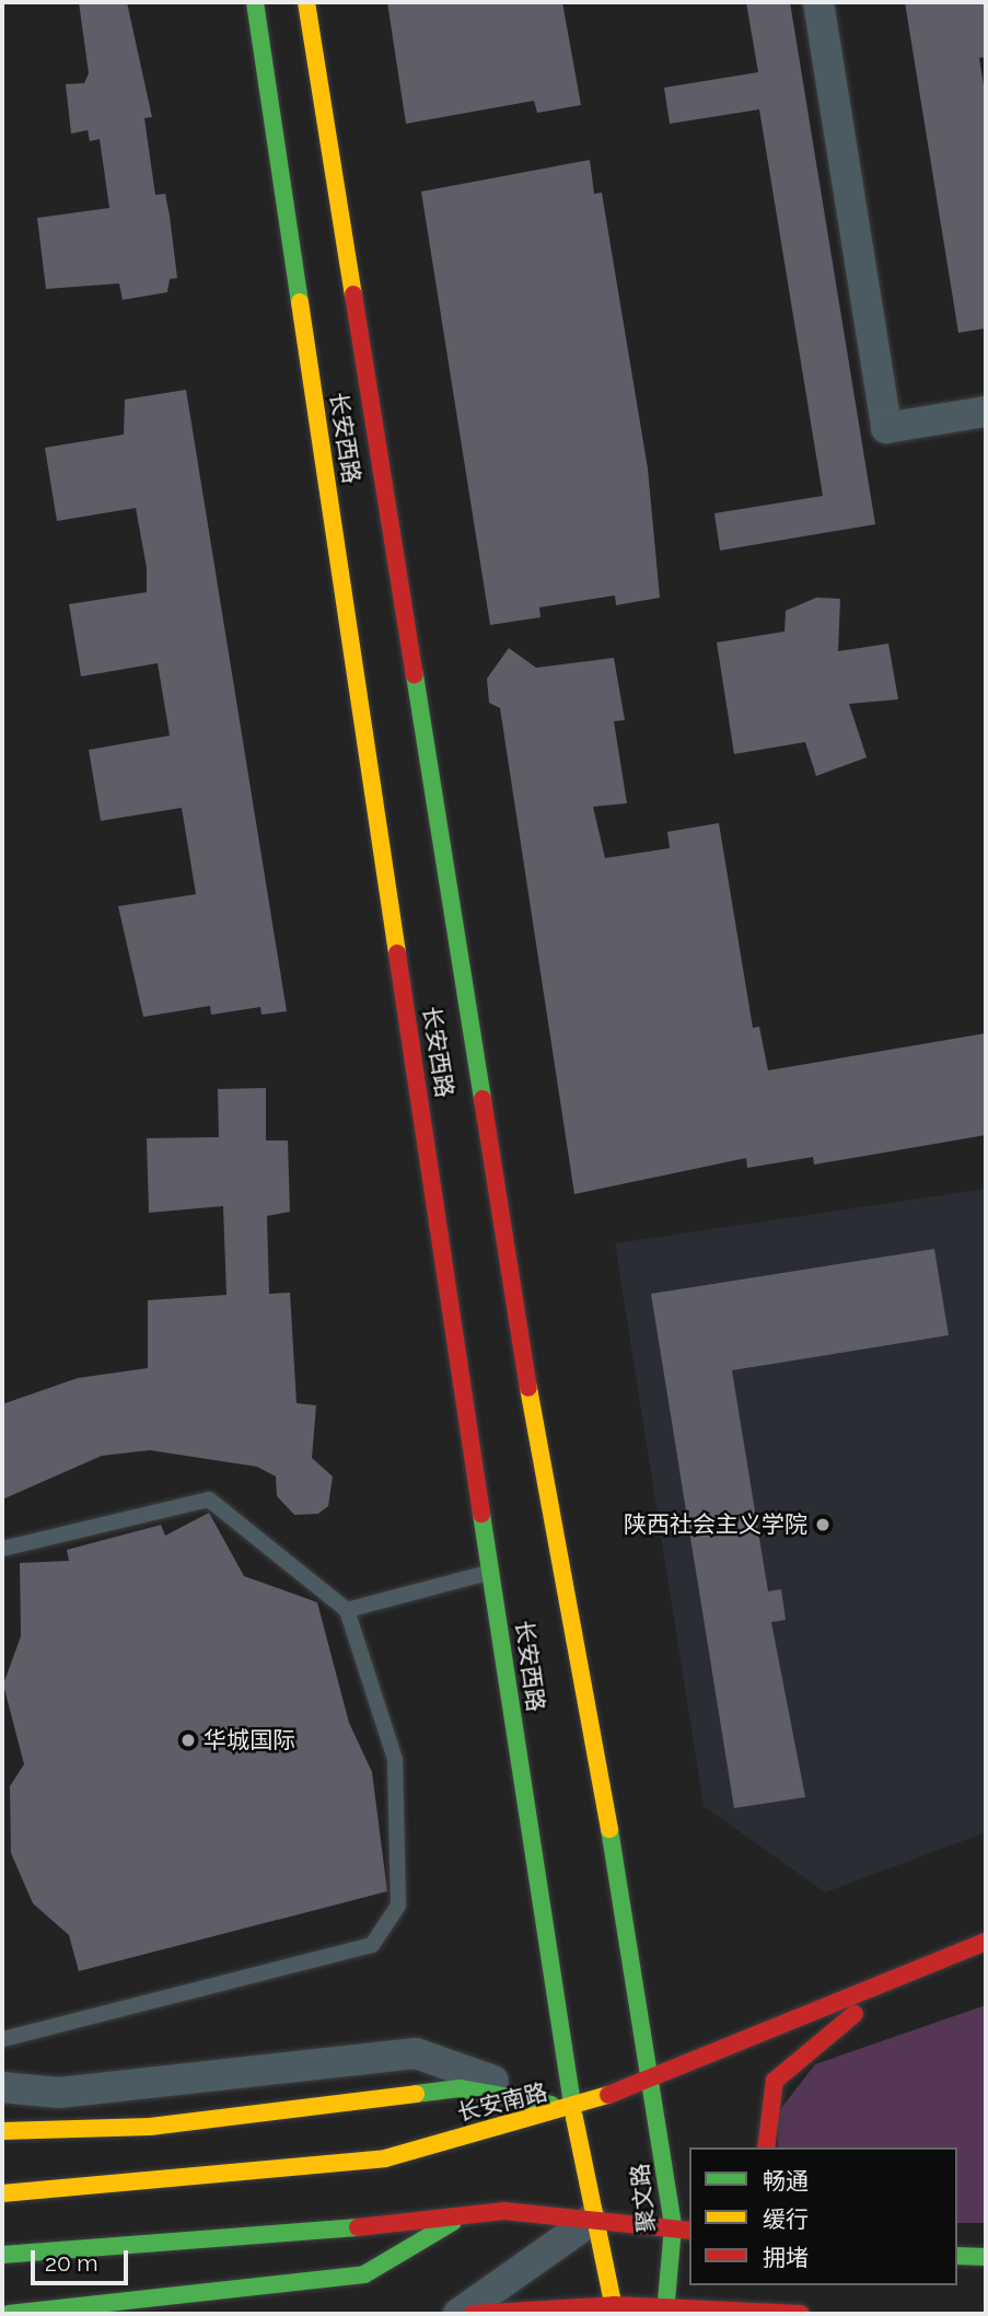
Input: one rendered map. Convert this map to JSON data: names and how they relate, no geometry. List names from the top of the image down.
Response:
{
  "streets": {
    "main road": ["长安西路", "长安南路", "聚文路"]
  },
  "crossings": [
    ["长安西路", "长安南路"],
    ["长安西路", "聚文路"],
    ["长安南路", "聚文路"]
  ],
  "places": ["陕西社会主义学院", "华城国际"],
  "legend": ["畅通", "缓行", "拥堵"],
  "scale_bar": "20 m"
}
